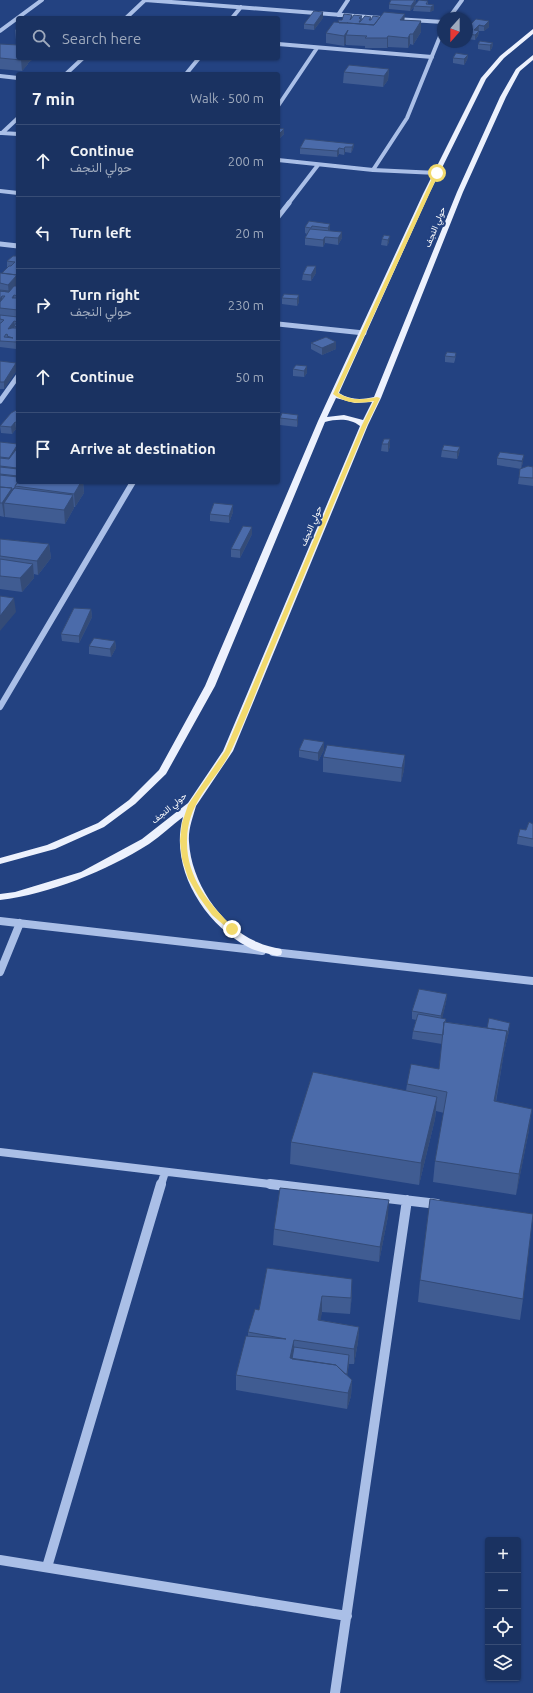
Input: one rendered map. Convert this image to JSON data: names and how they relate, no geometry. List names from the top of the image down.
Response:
{
  "streets": {
    "main road": ["حولي النجف"]
  },
  "north": "bottom",
  "page": {
    "search": "Search here",
    "heading": ["7 min", "Walk · 500 m"],
    "list": [
      ["Continue", "حولي النجف", "200 m"],
      ["Turn left", "20 m"],
      ["Turn right", "حولي النجف", "230 m"],
      ["Continue", "50 m"],
      "Arrive at destination"
    ],
    "map_buttons": ["+", "−"]
  }
}
